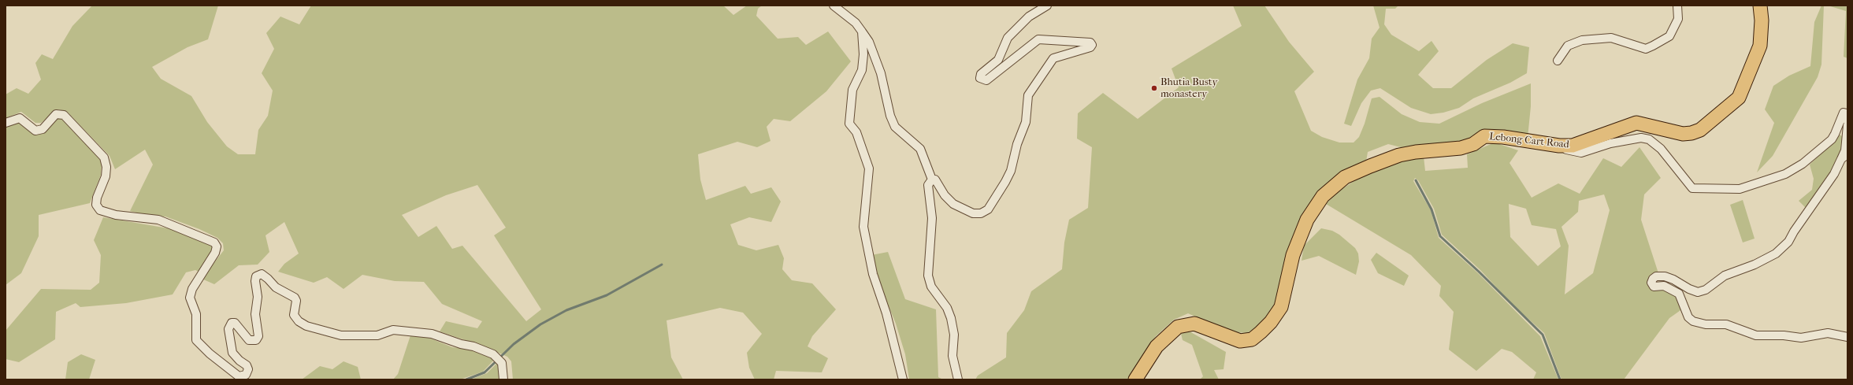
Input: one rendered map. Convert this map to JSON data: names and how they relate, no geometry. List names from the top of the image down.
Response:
{
  "streets": {
    "highway": ["Lebong Cart Road"]
  },
  "places": ["Bhutia Busty monastery"]
}
